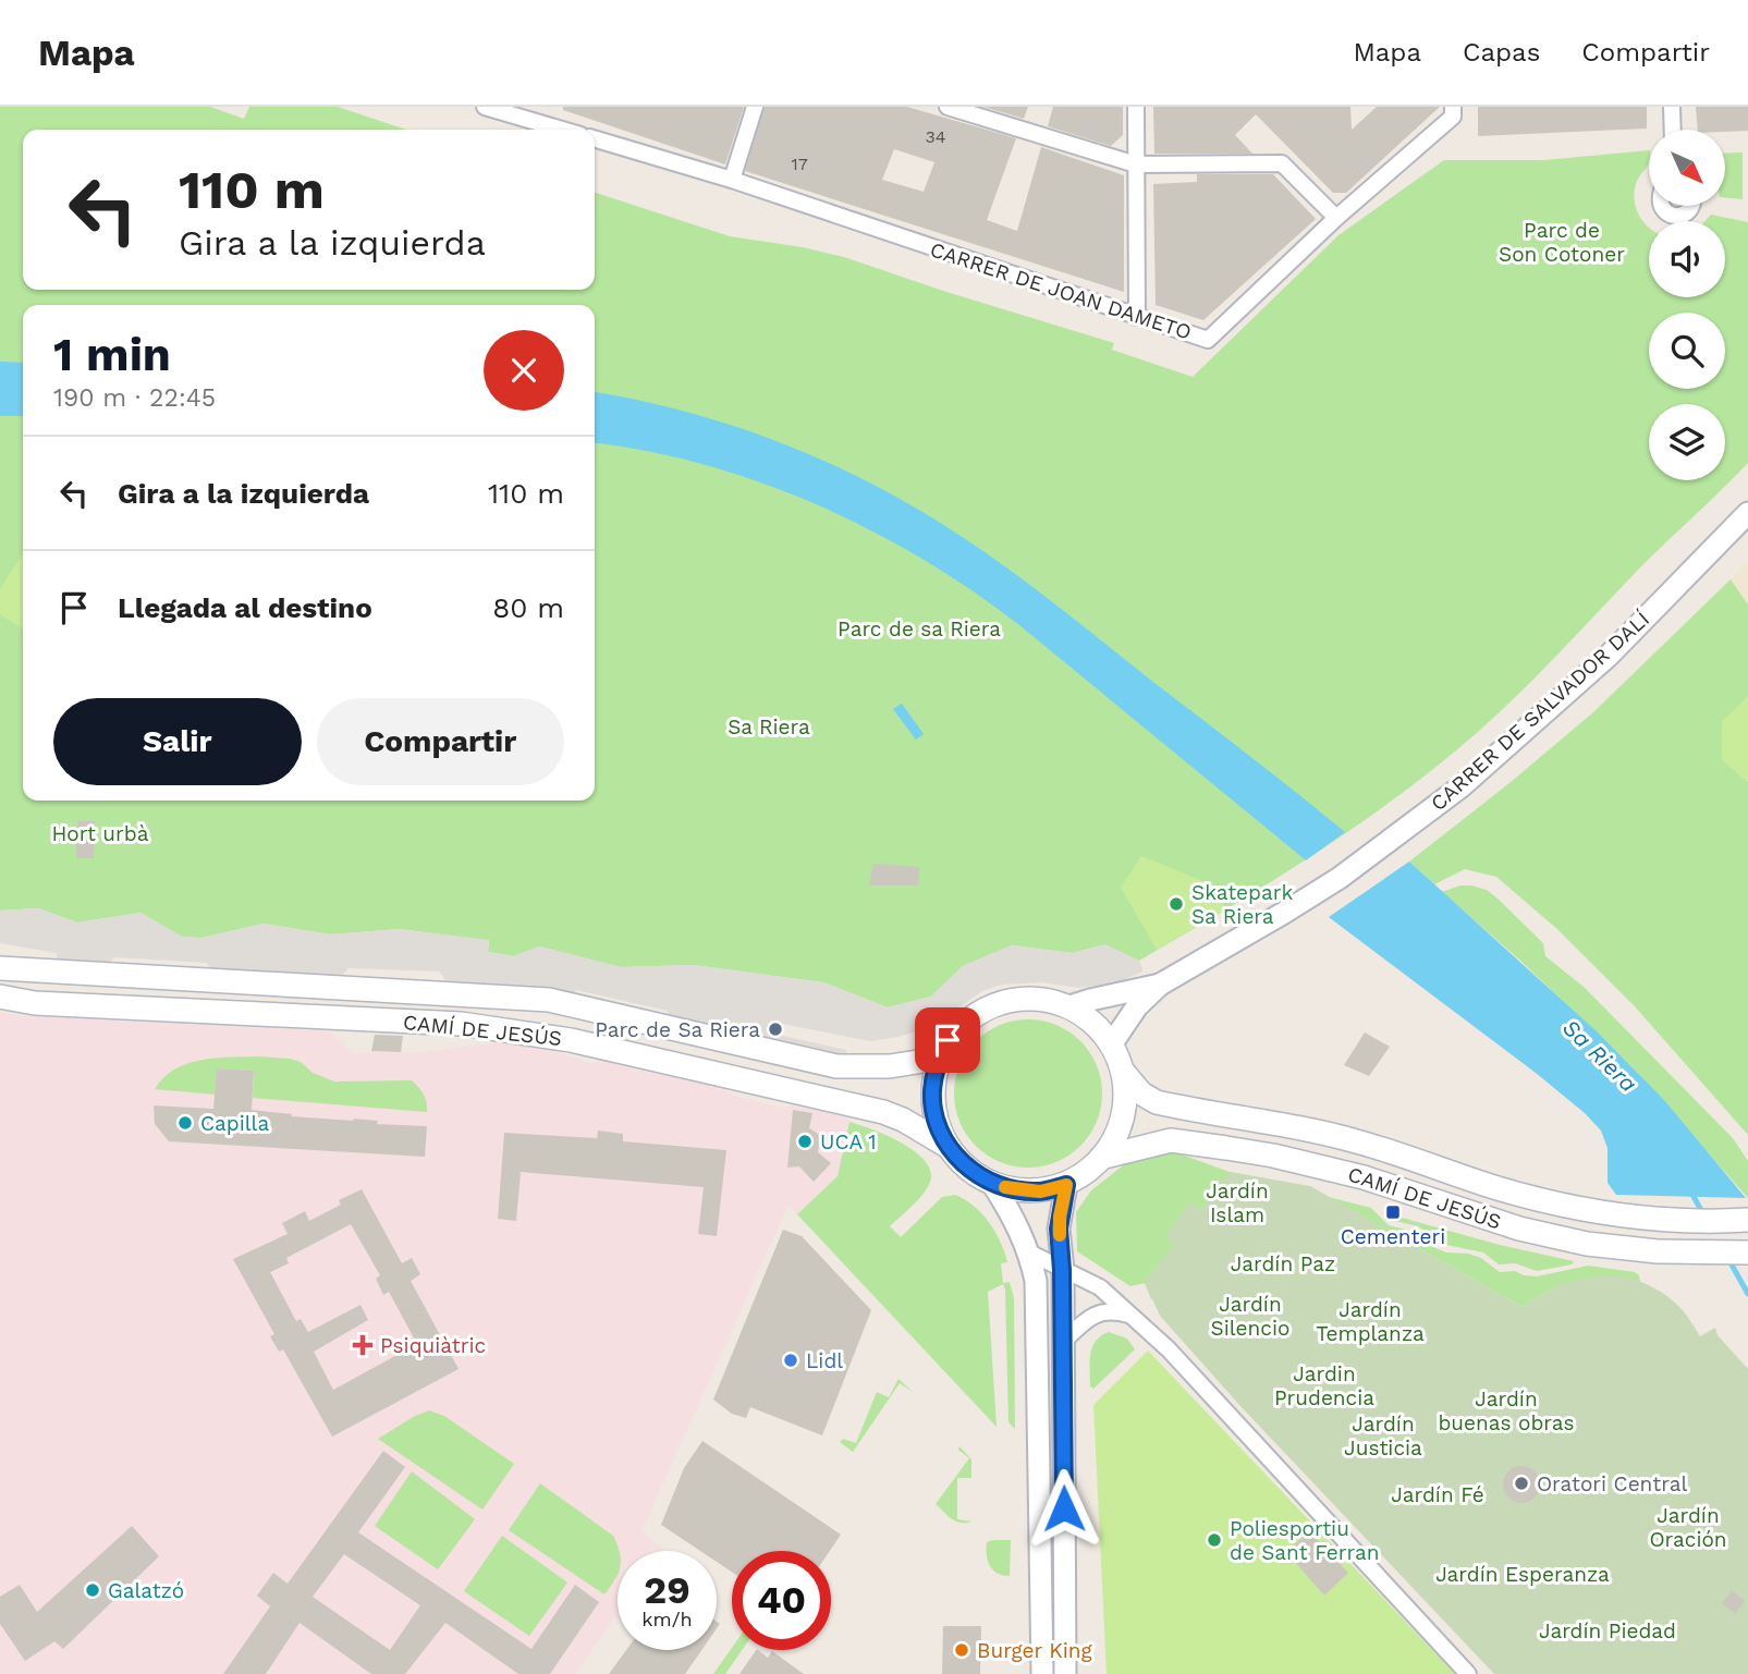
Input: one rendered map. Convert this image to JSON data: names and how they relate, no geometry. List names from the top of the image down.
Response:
{
  "streets": {
    "main road": ["CAMÍ DE JESÚS"],
    "street": ["CARRER DE JOAN DAMETO", "CARRER DE SALVADOR DALÍ"]
  },
  "crossings": [
    ["CARRER DE SALVADOR DALÍ", "CAMÍ DE JESÚS"]
  ],
  "water": ["Sa Riera"],
  "parks": [
    "Parc de Son Cotoner",
    "Parc de sa Riera",
    "Sa Riera",
    "Hort urbà",
    "Jardín Islam",
    "Jardín Paz",
    "Jardín Silencio",
    "Jardín Templanza",
    "Jardin Prudencia",
    "Jardín buenas obras",
    "Jardín Justicia",
    "Jardín Fé",
    "Jardín Oración",
    "Jardín Esperanza",
    "Jardín Piedad"
  ],
  "places": {
    "other": [
      "Skatepark Sa Riera",
      "Parc de Sa Riera",
      "Capilla",
      "UCA 1",
      "Lidl",
      "Oratori Central",
      "Poliesportiu de Sant Ferran",
      "Galatzó",
      "Burger King"
    ],
    "transit": ["Cementeri"],
    "health": ["Psiquiàtric"]
  },
  "house_numbers": ["34", "17"],
  "north": "bottom right",
  "page": {
    "header": "Mapa",
    "nav": ["Mapa", "Capas", "Compartir"],
    "turn": ["110 m", "Gira a la izquierda"],
    "heading": ["1 min", "190 m · 22:45"],
    "list": [
      {
        "name": "Gira a la izquierda",
        "value": "110 m"
      },
      {
        "name": "Llegada al destino",
        "value": "80 m"
      }
    ],
    "buttons": ["Salir", "Compartir"],
    "speed": "29 km/h",
    "limit": "40"
  }
}
